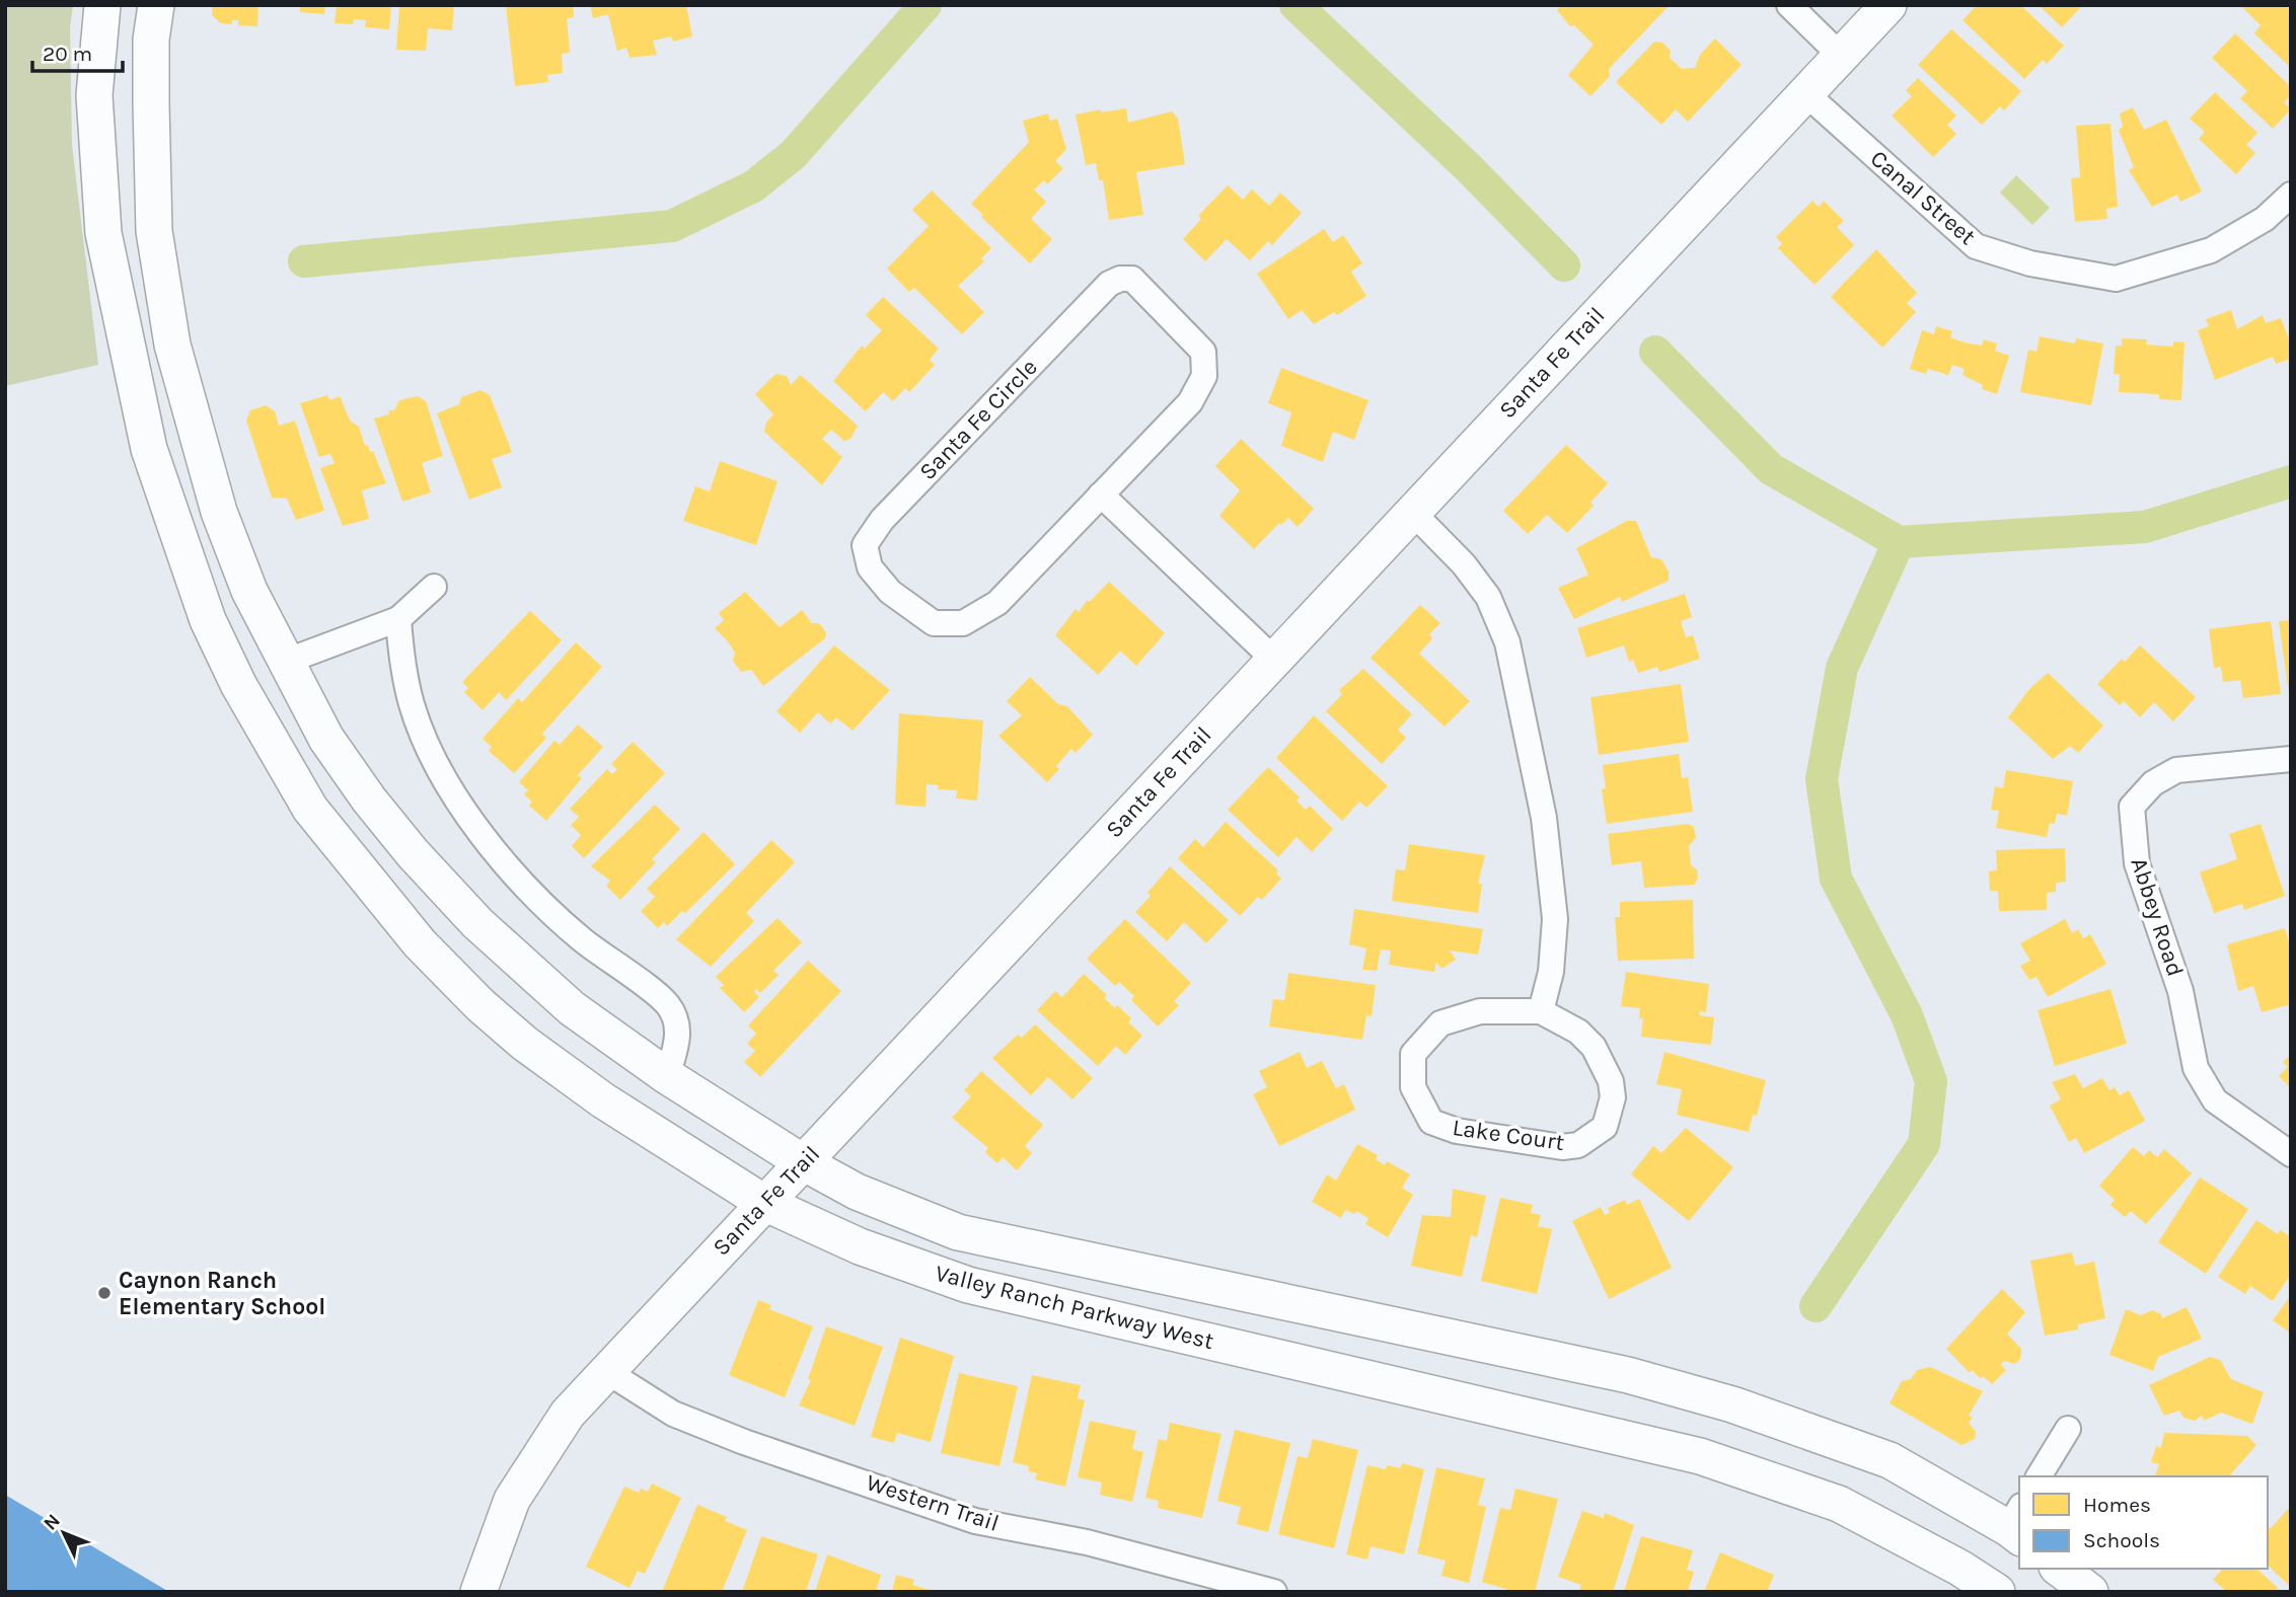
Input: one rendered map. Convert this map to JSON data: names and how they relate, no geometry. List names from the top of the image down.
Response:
{
  "streets": {
    "main road": ["Santa Fe Trail", "Valley Ranch Parkway West"],
    "street": [
      "Canal Street",
      "Santa Fe Circle",
      "Abbey Road",
      "Lake Court",
      "Western Trail"
    ]
  },
  "crossings": [
    ["Canal Street", "Santa Fe Trail"],
    ["Santa Fe Trail", "Valley Ranch Parkway West"],
    ["Santa Fe Trail", "Western Trail"]
  ],
  "places": ["Caynon Ranch Elementary School"],
  "legend": ["Homes", "Schools"],
  "scale_bar": "20 m",
  "north": "top left"
}
